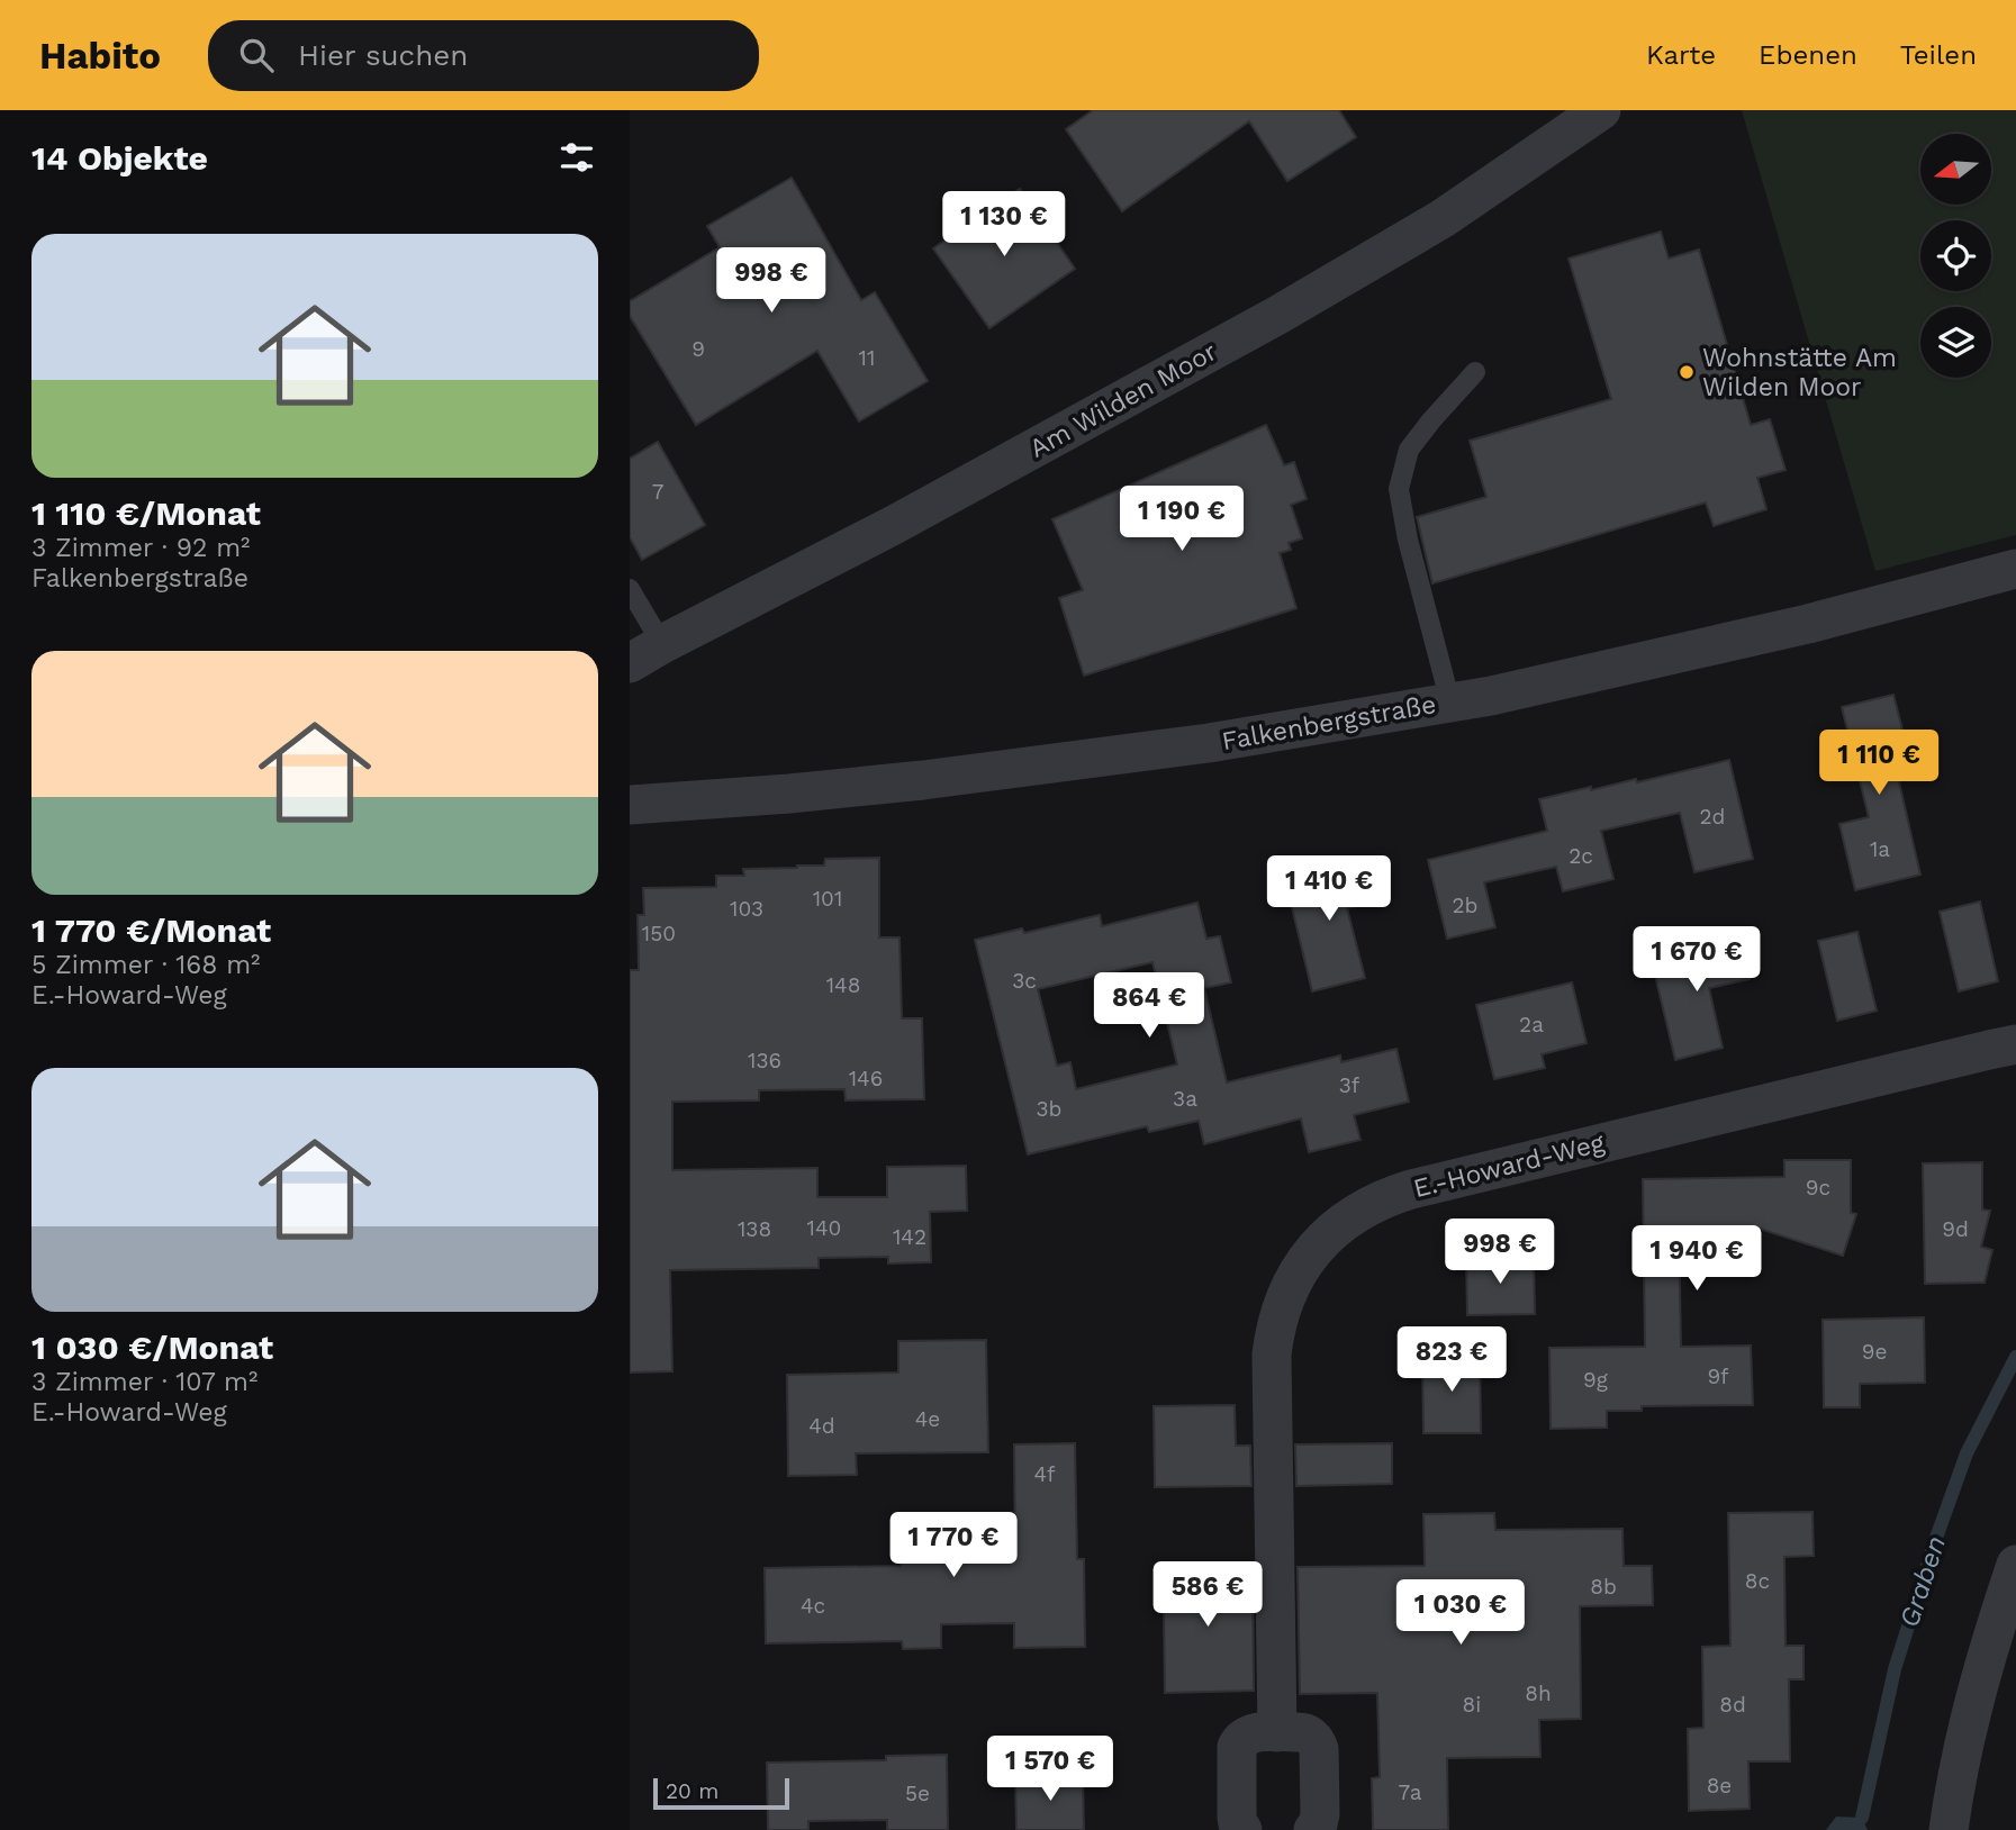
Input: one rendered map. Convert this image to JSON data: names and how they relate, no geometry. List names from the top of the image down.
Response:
{
  "streets": {
    "street": ["Am Wilden Moor", "Falkenbergstraße", "E.-Howard-Weg"]
  },
  "water": ["Graben"],
  "places": ["Wohnstätte Am Wilden Moor"],
  "house_numbers": [
    "9",
    "11",
    "7",
    "2d",
    "1a",
    "2c",
    "101",
    "2b",
    "103",
    "150",
    "3c",
    "148",
    "2a",
    "136",
    "146",
    "3f",
    "3a",
    "3b",
    "9c",
    "140",
    "138",
    "9d",
    "142",
    "9e",
    "9f",
    "9g",
    "4e",
    "4d",
    "4f",
    "8c",
    "8b",
    "4c",
    "8h",
    "8i",
    "8d",
    "8e",
    "7a",
    "5e"
  ],
  "scale_bar": "20 m",
  "north": "left",
  "page": {
    "header": "Habito",
    "search": "Hier suchen",
    "nav": ["Karte", "Ebenen", "Teilen"],
    "heading": "14 Objekte",
    "price": [
      "1 130 €",
      "998 €",
      "1 190 €",
      "1 110 €",
      "1 410 €",
      "1 670 €",
      "864 €",
      "998 €",
      "1 940 €",
      "823 €",
      "1 770 €",
      "586 €",
      "1 030 €",
      "1 570 €"
    ],
    "list": [
      {
        "name": "1 110 €/Monat",
        "note": "3 Zimmer · 92 m² · Falkenbergstraße"
      },
      {
        "name": "1 770 €/Monat",
        "note": "5 Zimmer · 168 m² · E.-Howard-Weg"
      },
      {
        "name": "1 030 €/Monat",
        "note": "3 Zimmer · 107 m² · E.-Howard-Weg"
      }
    ],
    "scale": "20 m"
  }
}
